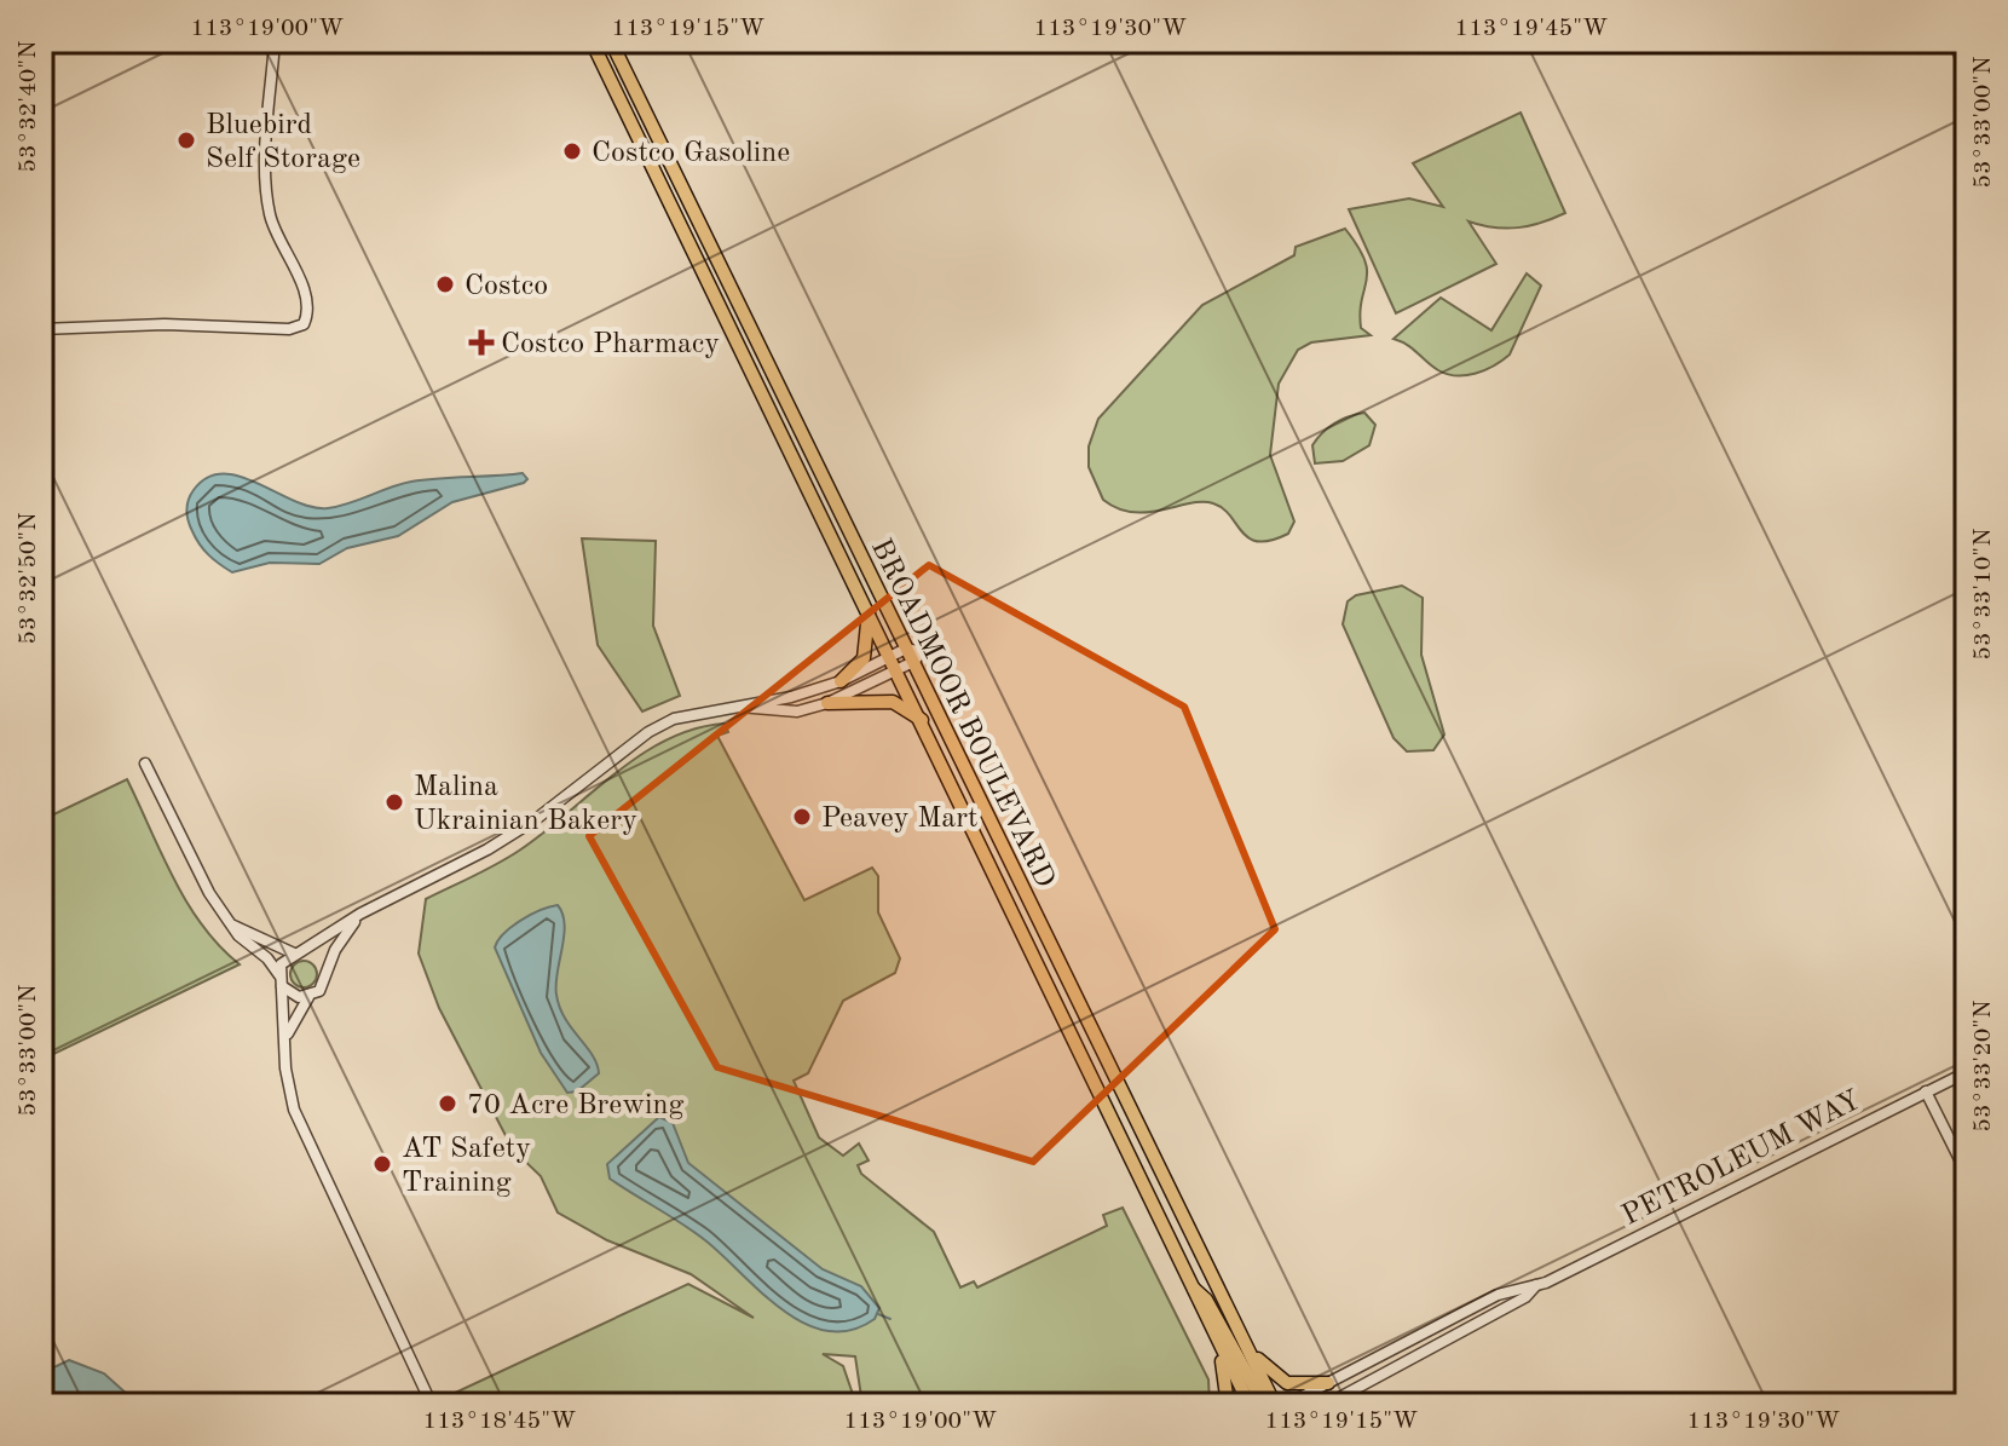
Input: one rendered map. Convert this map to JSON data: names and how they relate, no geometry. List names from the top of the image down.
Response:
{
  "streets": {
    "main road": ["BROADMOOR BOULEVARD"],
    "street": ["PETROLEUM WAY"]
  },
  "places": {
    "other": [
      "Bluebird Self Storage",
      "Costco Gasoline",
      "Costco",
      "Malina Ukrainian Bakery",
      "Peavey Mart",
      "70 Acre Brewing",
      "AT Safety Training"
    ],
    "health": ["Costco Pharmacy"]
  },
  "coordinates": [
    "113°19'00\"W",
    "113°19'15\"W",
    "113°19'30\"W",
    "113°19'45\"W",
    "53°32'40\"N",
    "53°33'00\"N",
    "53°32'50\"N",
    "53°33'10\"N",
    "53°33'20\"N",
    "113°18'45\"W"
  ]
}
